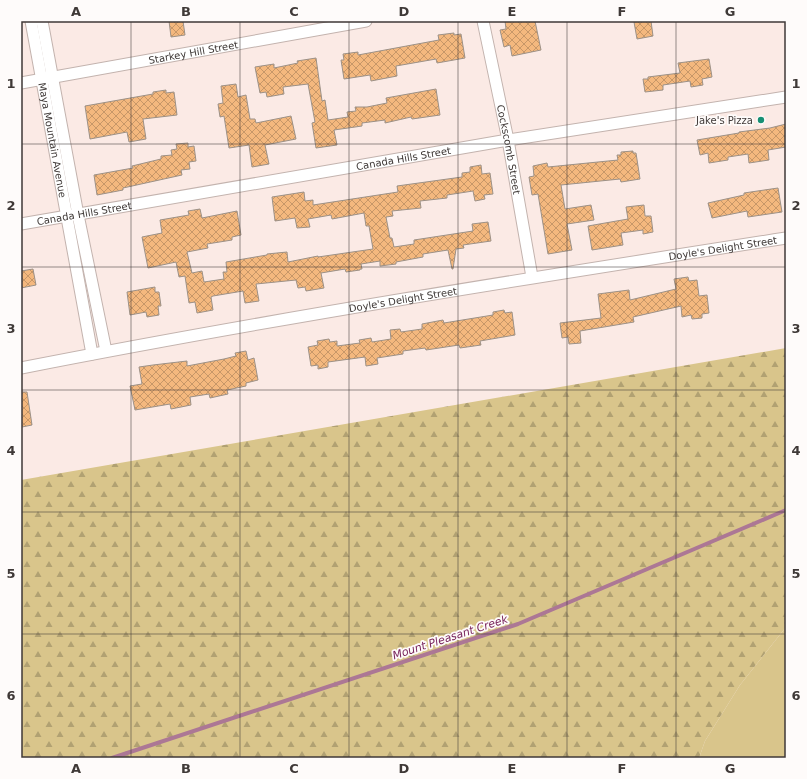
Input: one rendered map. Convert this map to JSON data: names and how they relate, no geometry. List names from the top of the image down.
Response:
{
  "streets": {
    "street": [
      "Starkey Hill Street",
      "Maya Mountain Avenue",
      "Cockscomb Street",
      "Canada Hills Street",
      "Doyle's Delight Street"
    ]
  },
  "crossings": [
    ["Starkey Hill Street", "Maya Mountain Avenue"],
    ["Maya Mountain Avenue", "Canada Hills Street"],
    ["Maya Mountain Avenue", "Doyle's Delight Street"],
    ["Cockscomb Street", "Canada Hills Street"],
    ["Cockscomb Street", "Doyle's Delight Street"]
  ],
  "water": ["Mount Pleasant Creek"],
  "places": ["Jake's Pizza"],
  "grid": {
    "columns": [
      "A",
      "B",
      "C",
      "D",
      "E",
      "F",
      "G"
    ],
    "rows": [
      "1",
      "2",
      "3",
      "4",
      "5",
      "6"
    ]
  }
}
